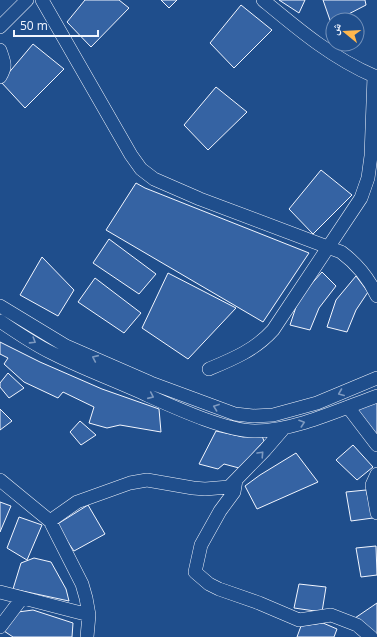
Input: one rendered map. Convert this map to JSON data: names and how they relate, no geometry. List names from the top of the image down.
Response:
{
  "scale_bar": "50 m",
  "north": "left"
}
